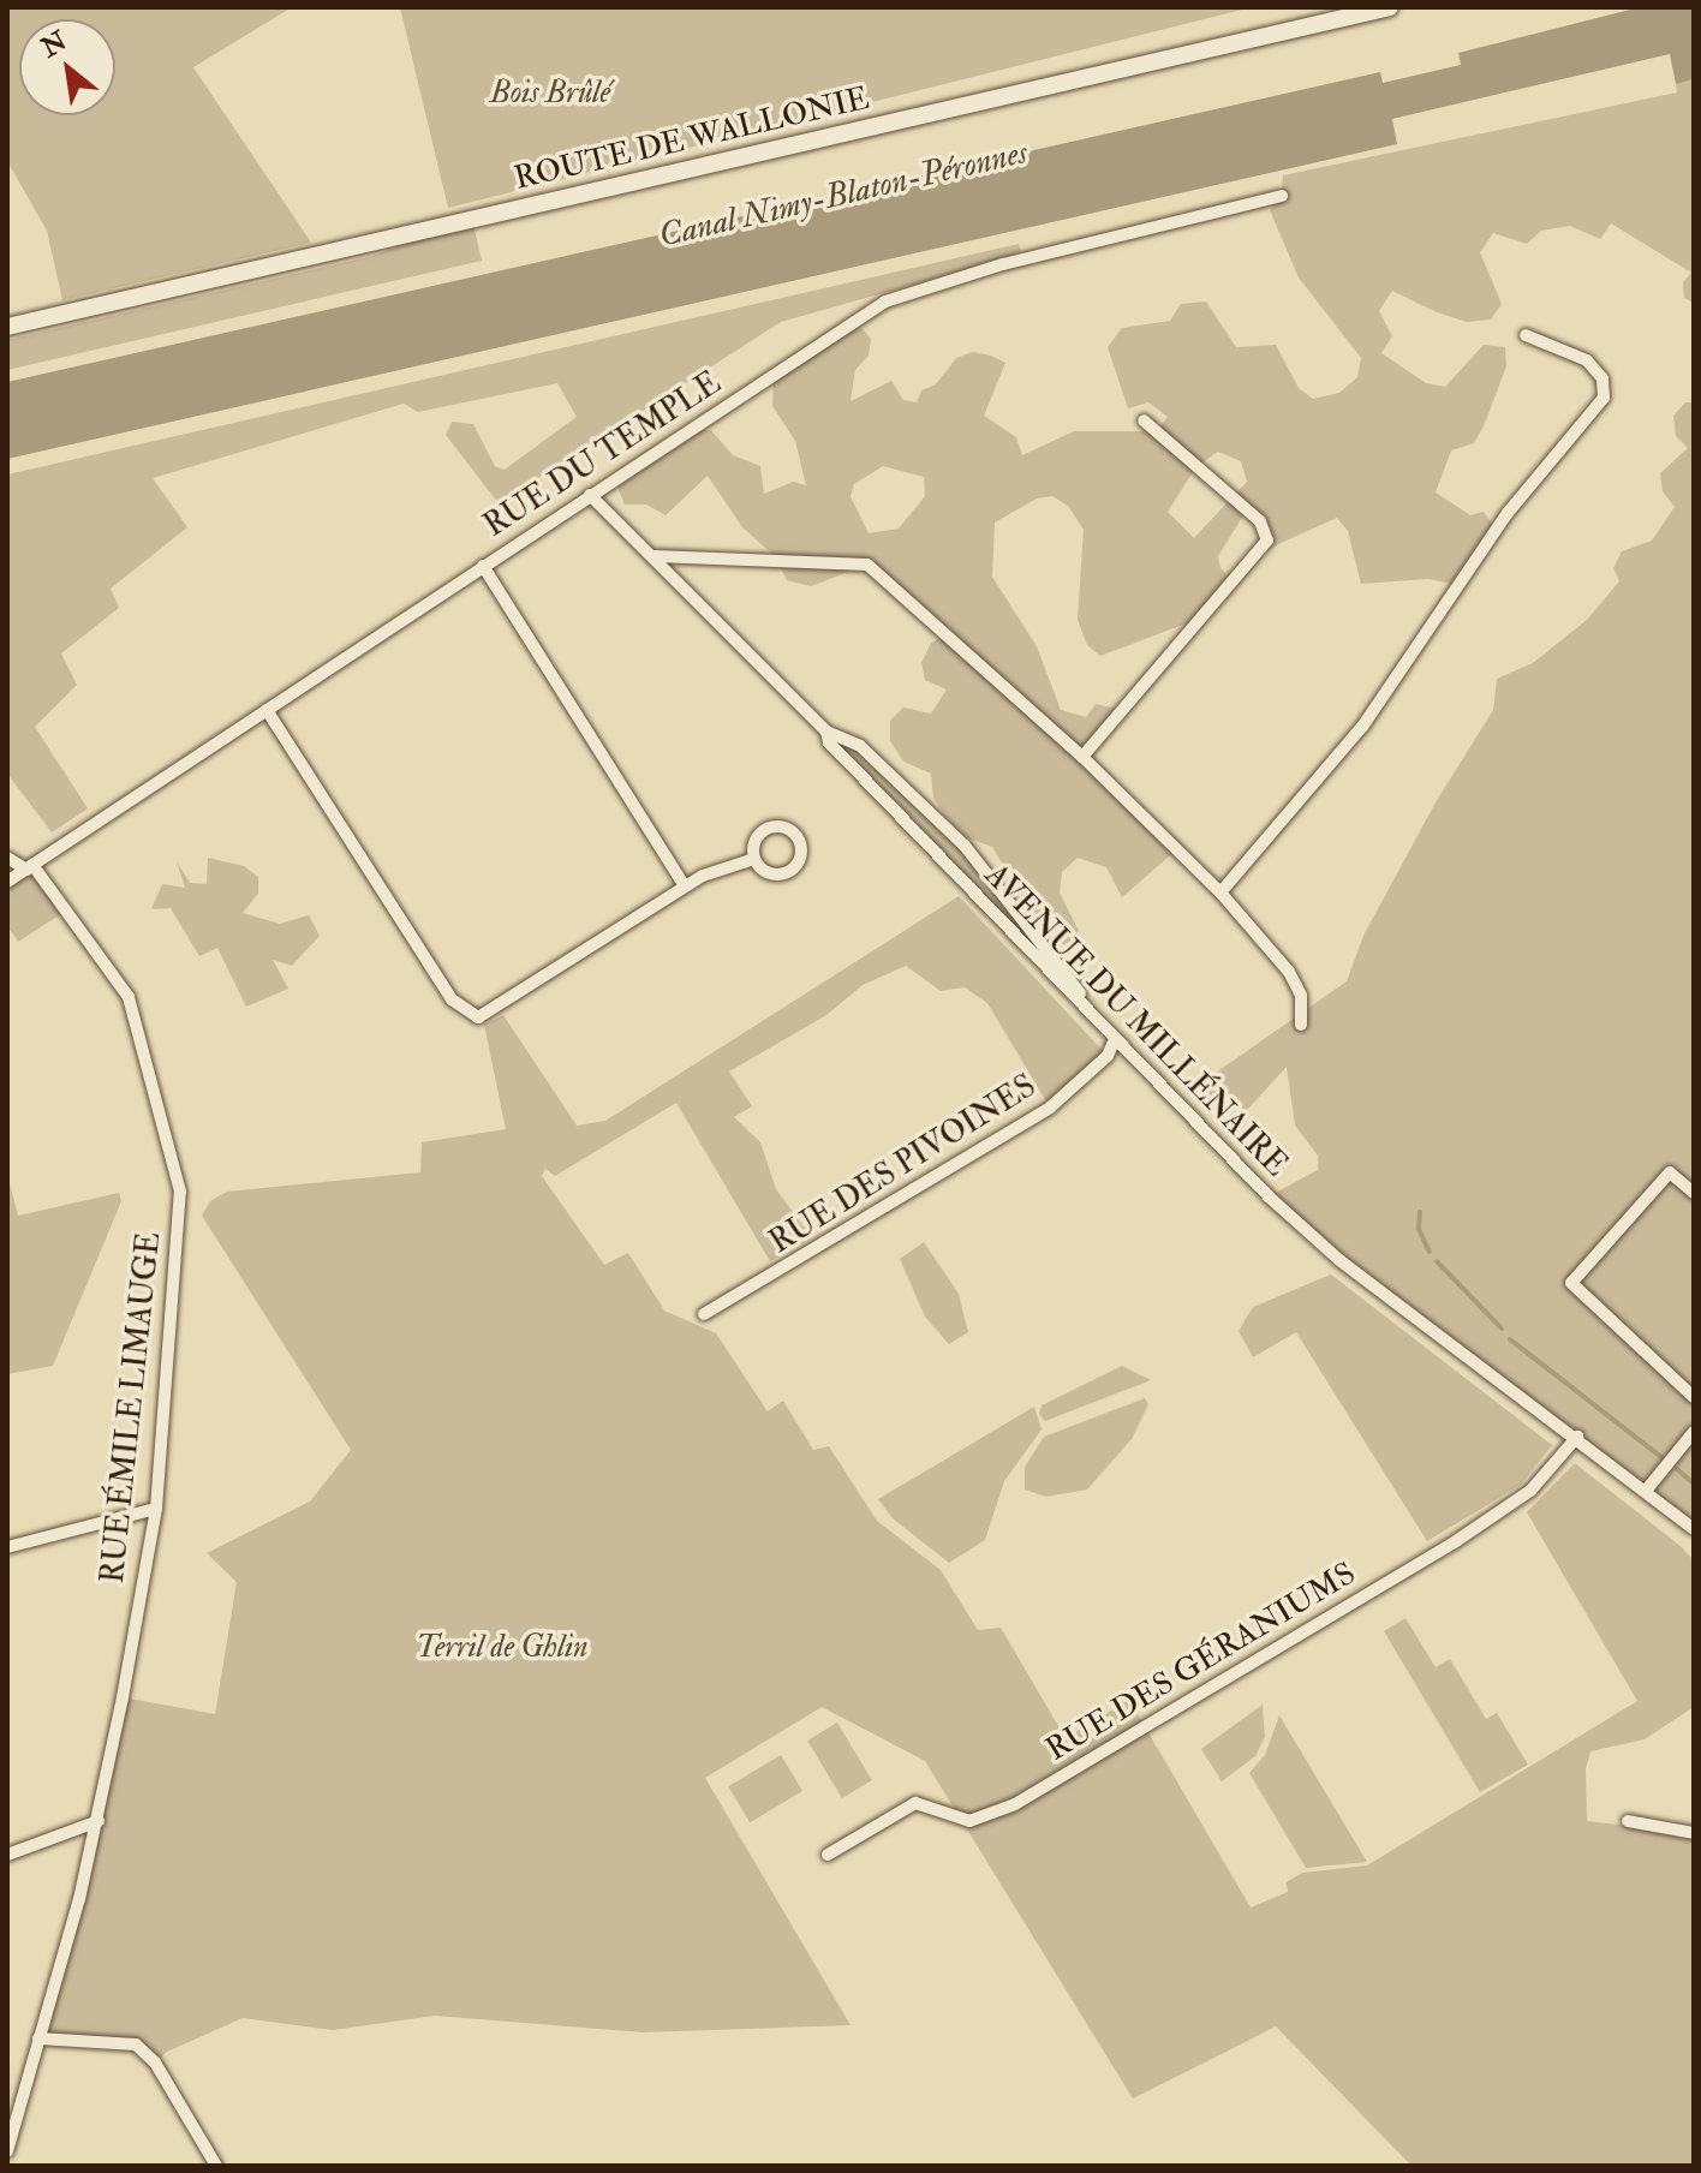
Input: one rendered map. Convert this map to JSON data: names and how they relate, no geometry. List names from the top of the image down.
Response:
{
  "streets": {
    "main road": ["ROUTE DE WALLONIE"],
    "street": [
      "RUE DU TEMPLE",
      "AVENUE DU MILLÉNAIRE",
      "RUE DES PIVOINES",
      "RUE ÉMILE LIMAUGE",
      "RUE DES GÉRANIUMS"
    ]
  },
  "crossings": [
    ["RUE DU TEMPLE", "AVENUE DU MILLÉNAIRE"],
    ["RUE DU TEMPLE", "RUE ÉMILE LIMAUGE"],
    ["AVENUE DU MILLÉNAIRE", "RUE DES PIVOINES"],
    ["AVENUE DU MILLÉNAIRE", "RUE DES GÉRANIUMS"]
  ],
  "water": ["Canal Nimy-Blaton-Péronnes"],
  "parks": ["Bois Brûlé", "Terril de Ghlin"],
  "north": "top left"
}
